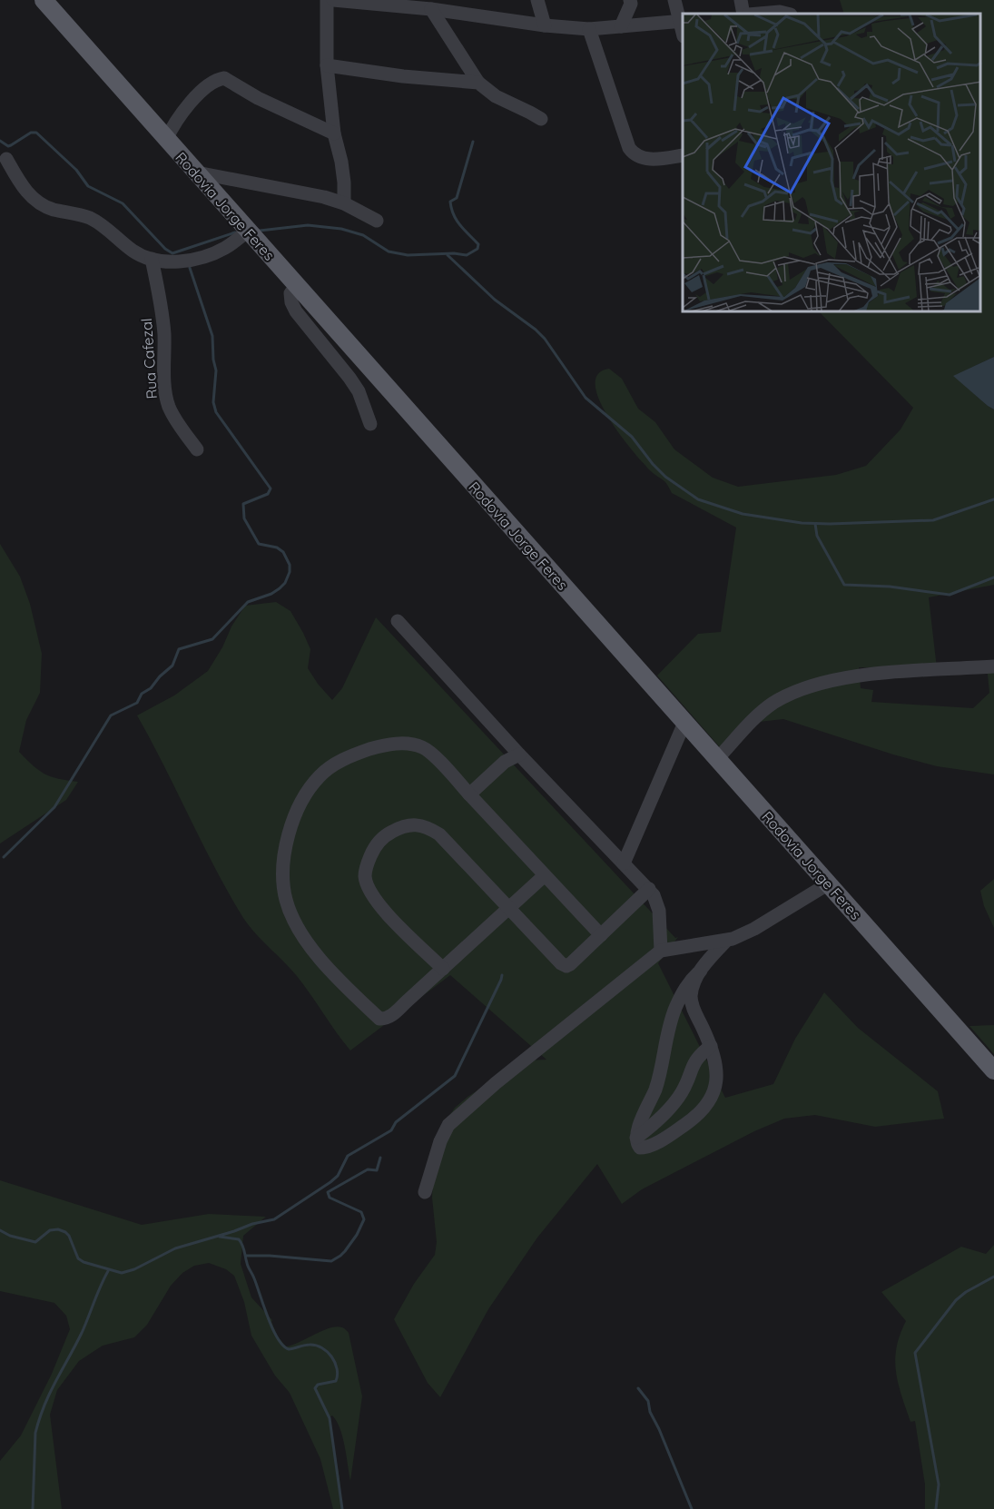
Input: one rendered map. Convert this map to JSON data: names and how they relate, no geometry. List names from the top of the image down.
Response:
{
  "streets": {
    "main road": ["Rodovia Jorge Feres"],
    "street": ["Rua Cafezal"]
  }
}
